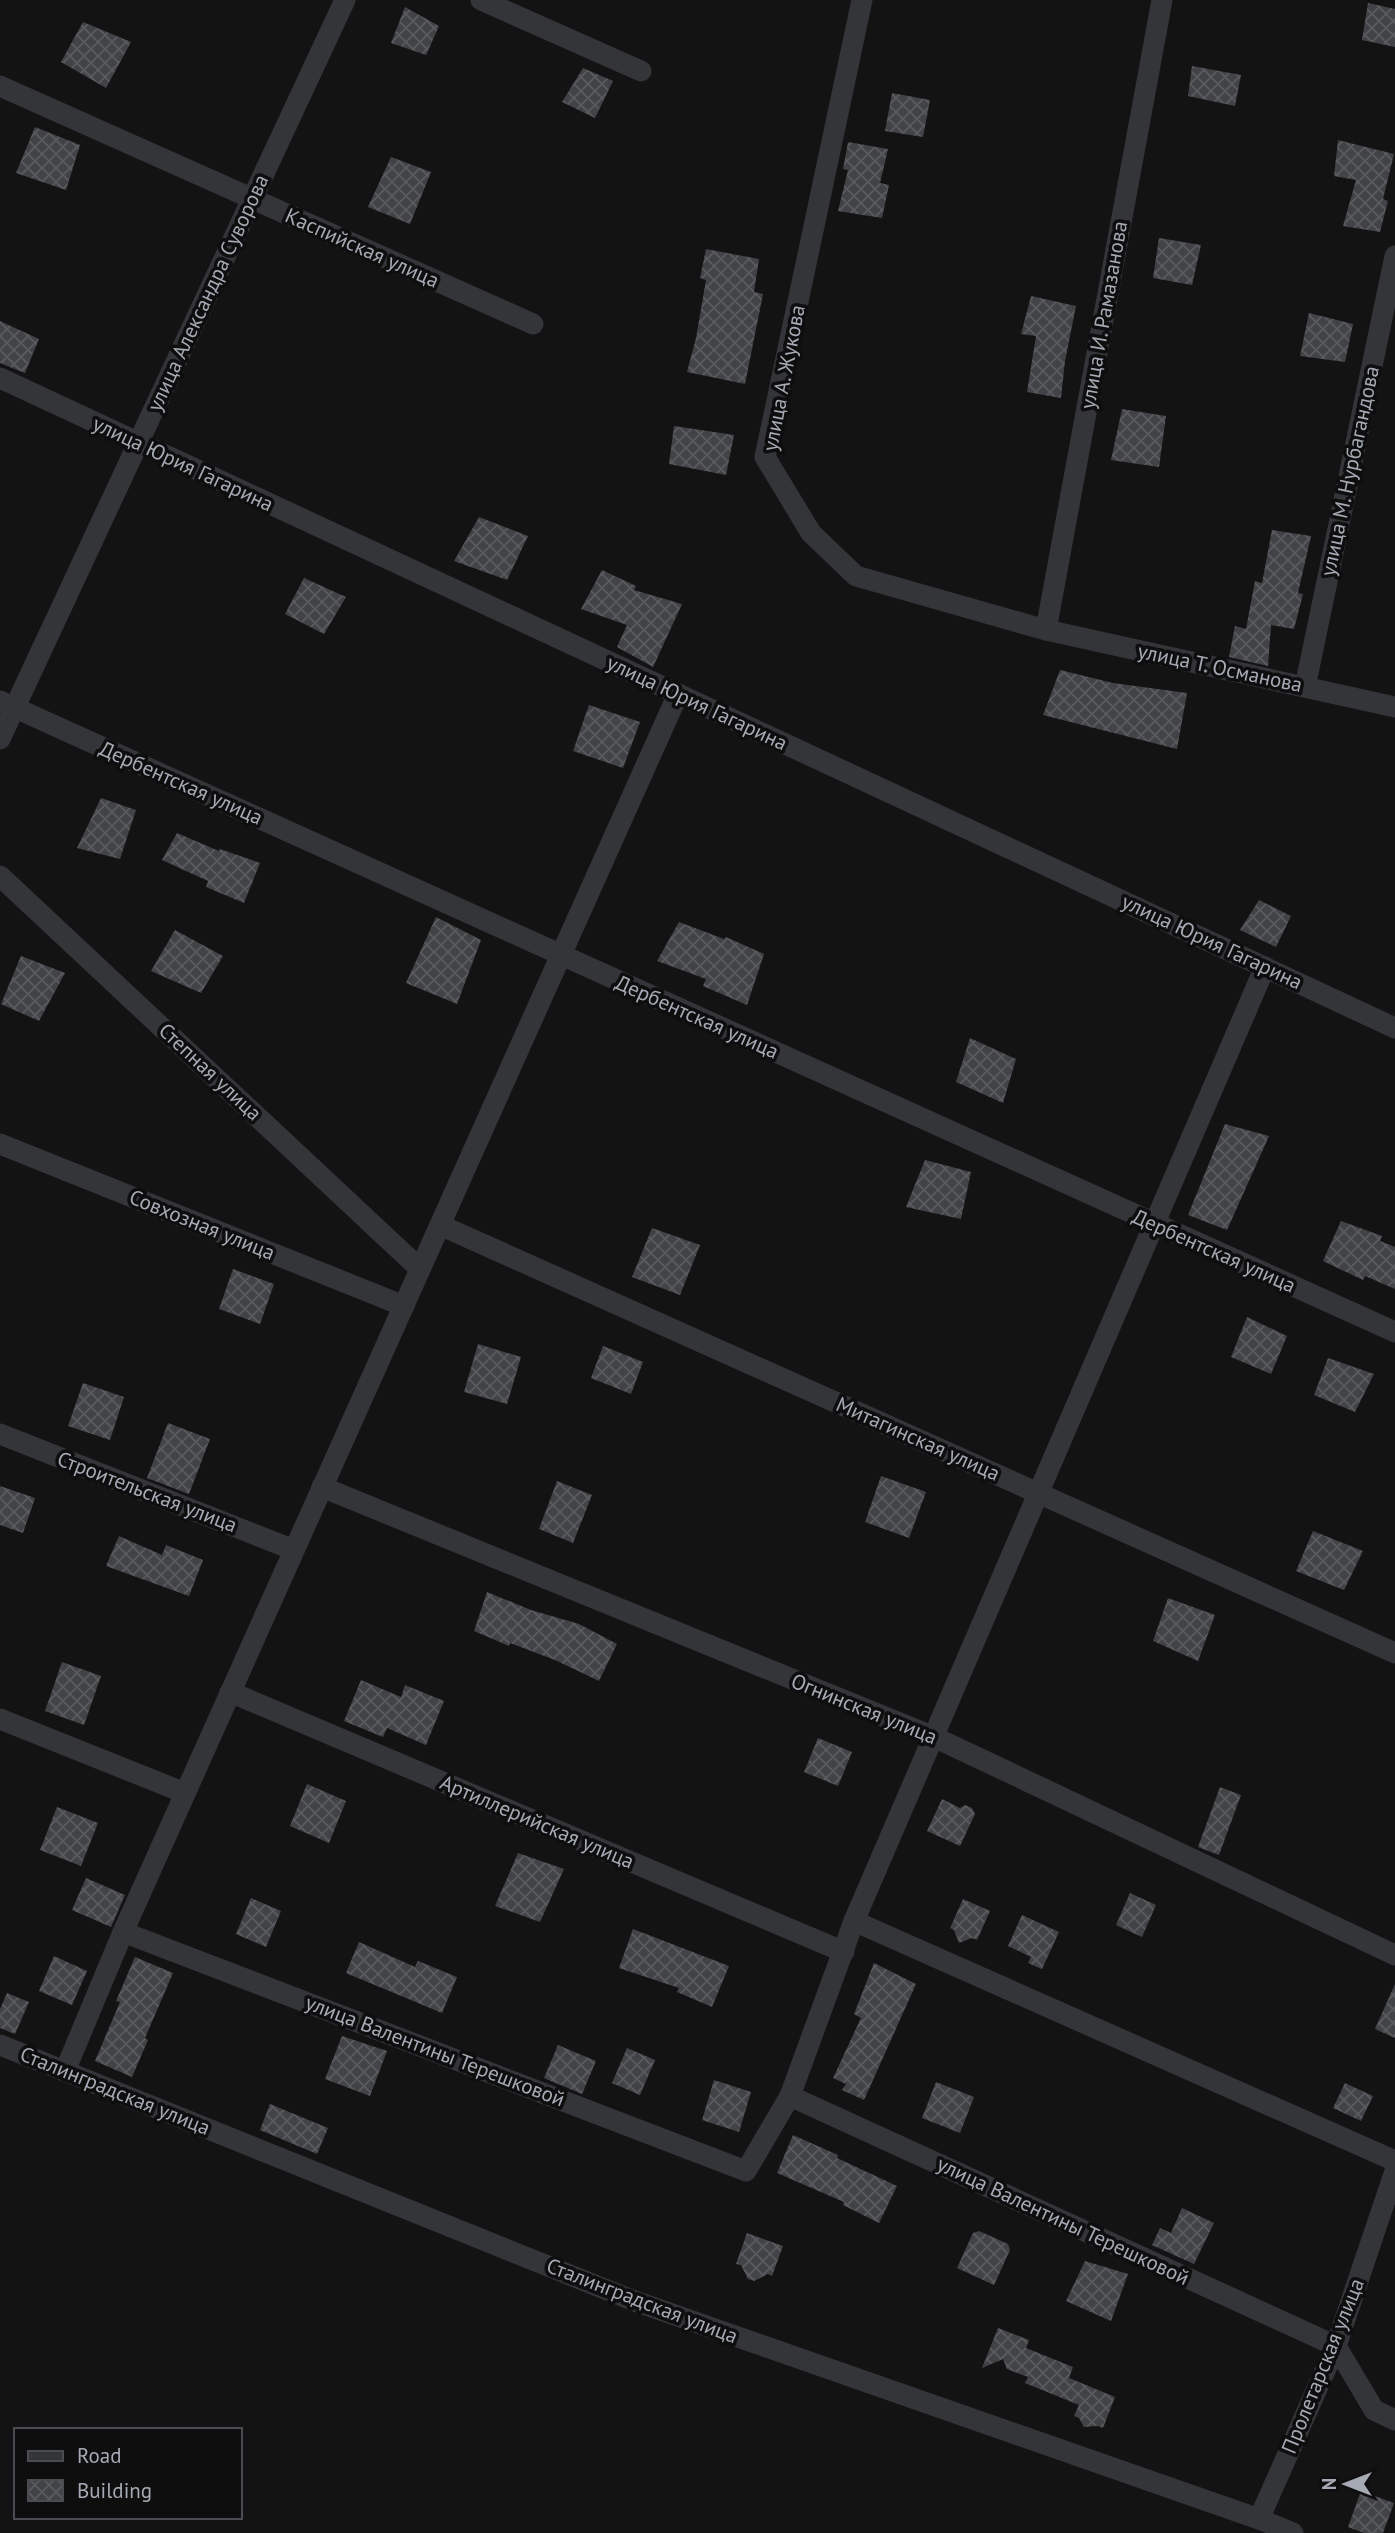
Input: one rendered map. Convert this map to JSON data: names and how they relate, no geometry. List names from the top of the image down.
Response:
{
  "streets": {
    "street": [
      "Каспийская улица",
      "улица Александра Суворова",
      "улица И. Рамазанова",
      "улица А. Жукова",
      "улица Юрия Гагарина",
      "улица М. Нурбагандова",
      "улица Т. Османова",
      "Дербентская улица",
      "Степная улица",
      "Совхозная улица",
      "Митагинская улица",
      "Строительская улица",
      "Огнинская улица",
      "Артиллерийская улица",
      "улица Валентины Терешковой",
      "Сталинградская улица",
      "Пролетарская улица"
    ]
  },
  "crossings": [
    ["Каспийская улица", "улица Александра Суворова"],
    ["улица Александра Суворова", "улица Юрия Гагарина"],
    ["улица Александра Суворова", "Дербентская улица"],
    ["улица И. Рамазанова", "улица А. Жукова"],
    ["улица И. Рамазанова", "улица Т. Османова"],
    ["улица А. Жукова", "улица Т. Османова"],
    ["улица М. Нурбагандова", "улица Т. Османова"],
    ["улица Валентины Терешковой", "Пролетарская улица"],
    ["Сталинградская улица", "Пролетарская улица"]
  ],
  "legend": ["Road", "Building"],
  "north": "left"
}
